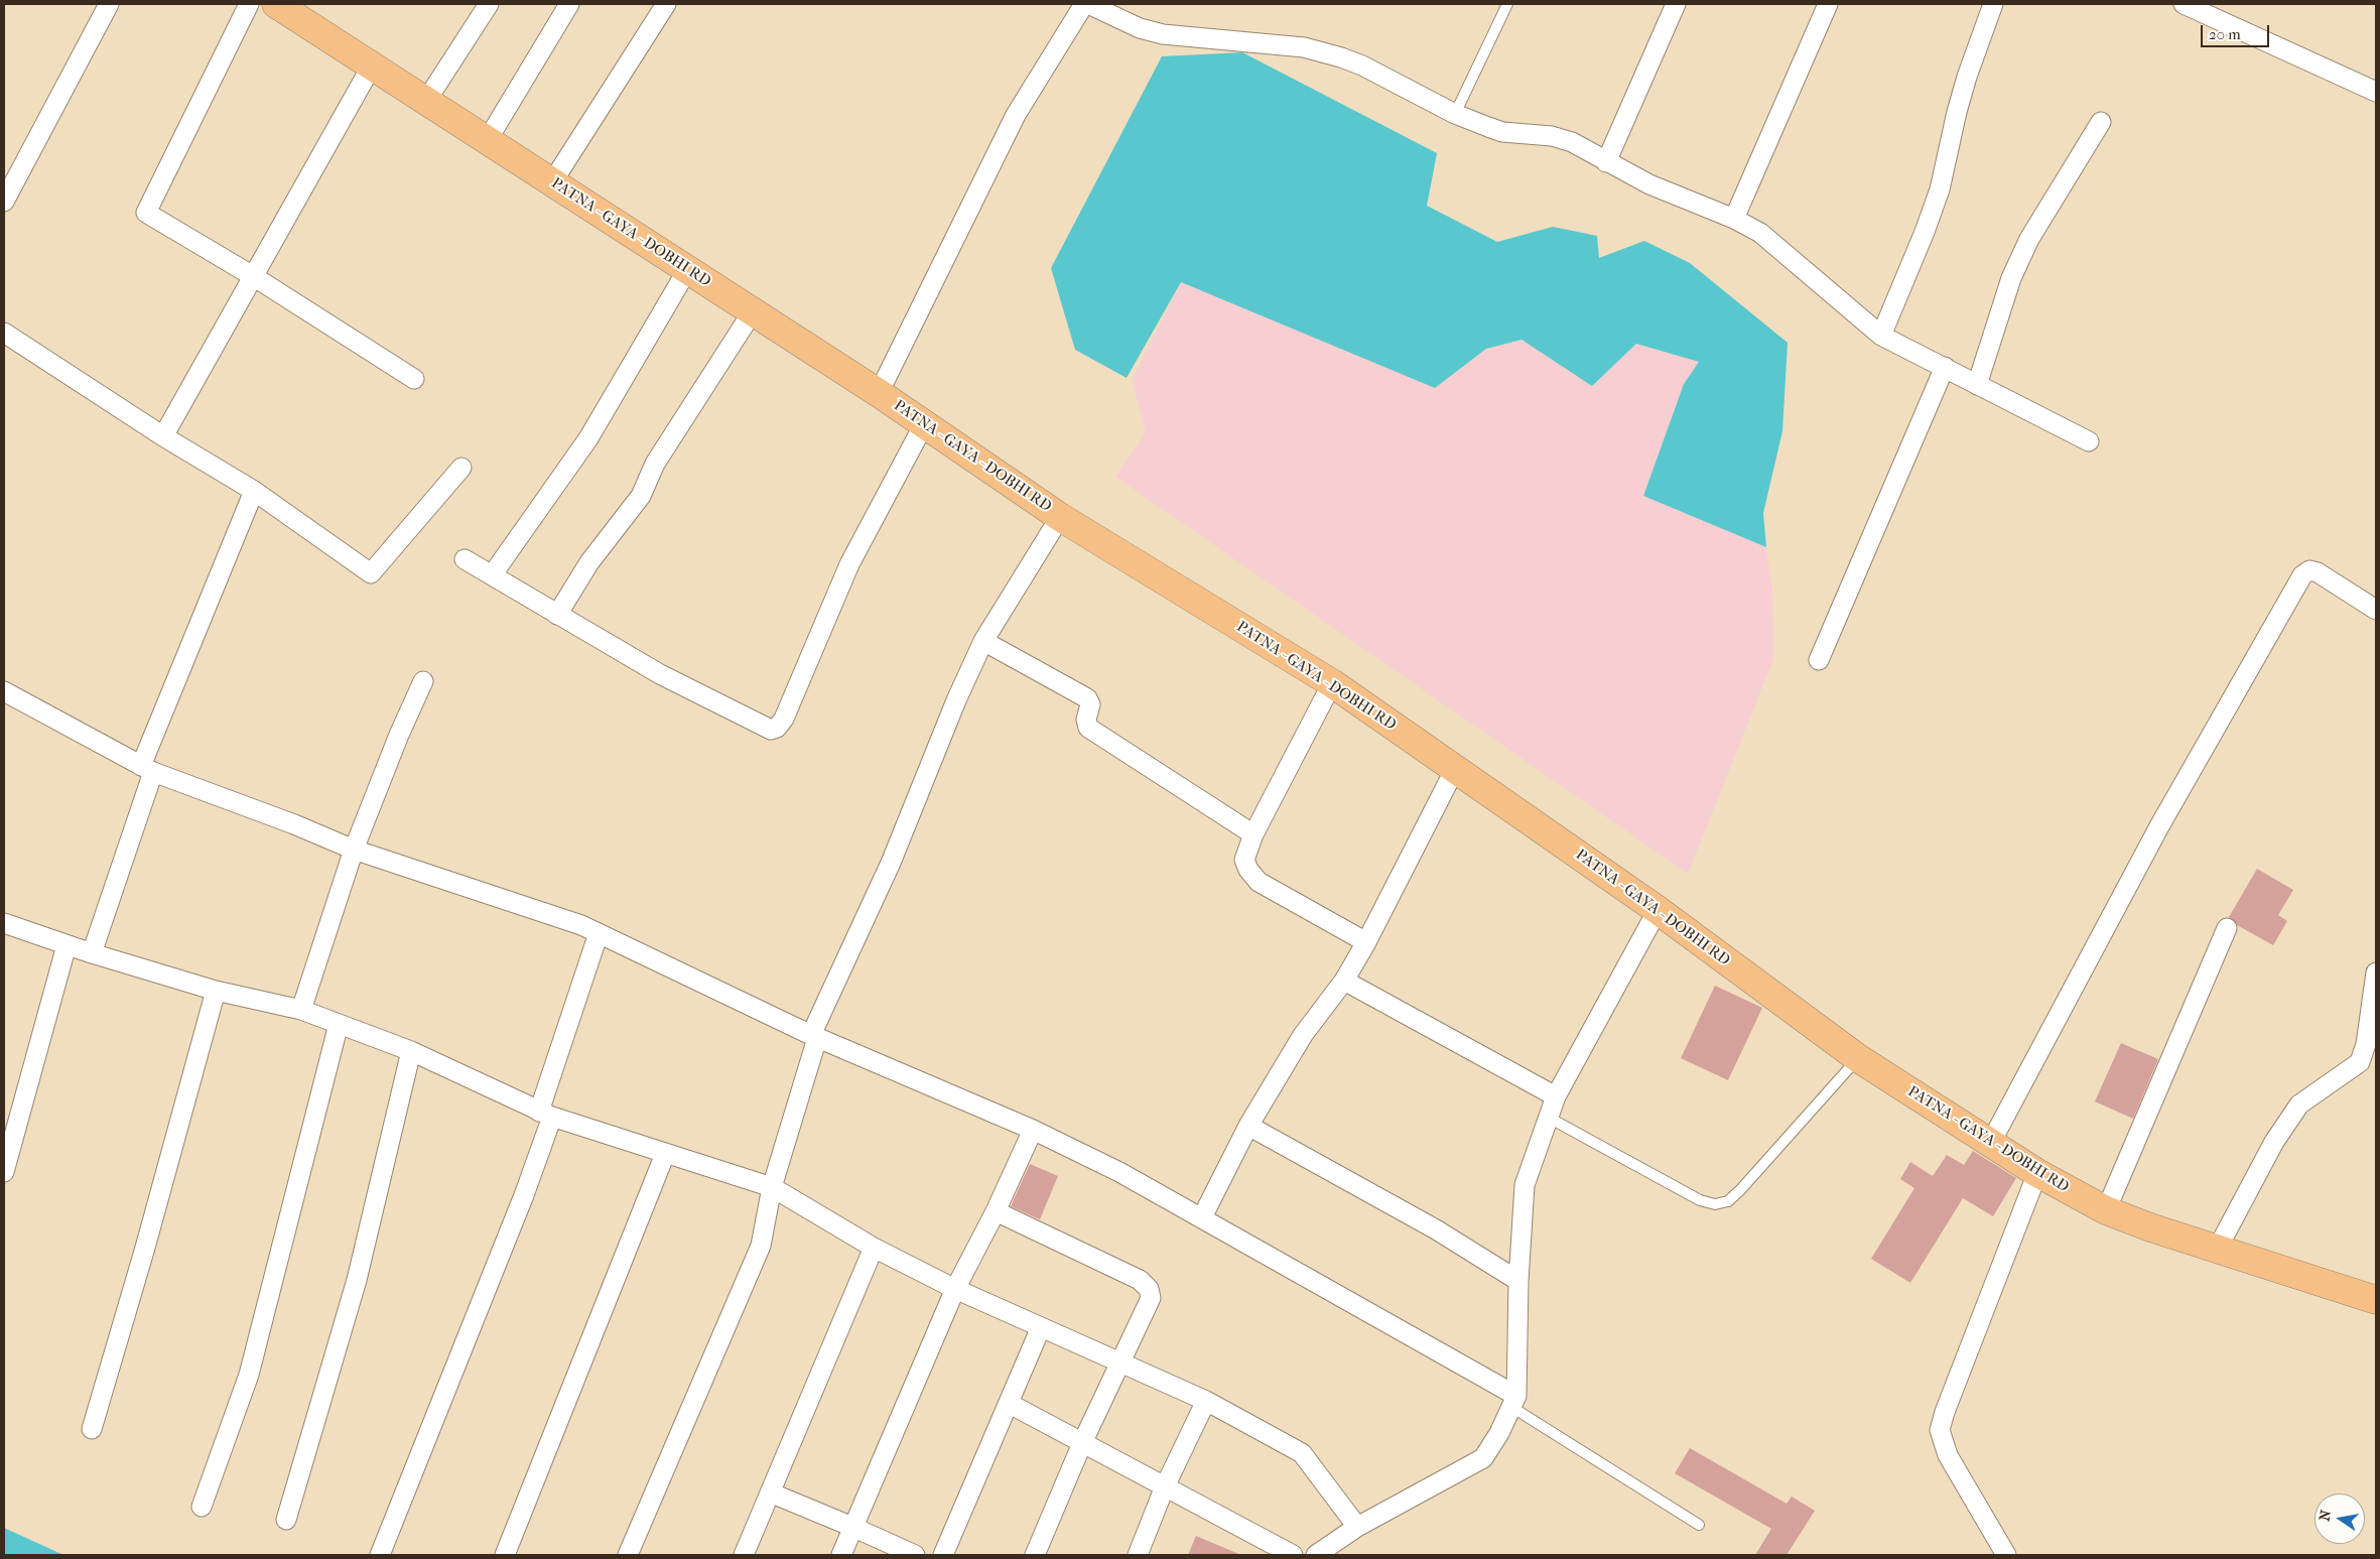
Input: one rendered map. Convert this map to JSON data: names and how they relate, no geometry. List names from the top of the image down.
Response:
{
  "streets": {
    "main road": ["PATNA - GAYA - DOBHI RD"]
  },
  "scale_bar": "20 m",
  "north": "left"
}
